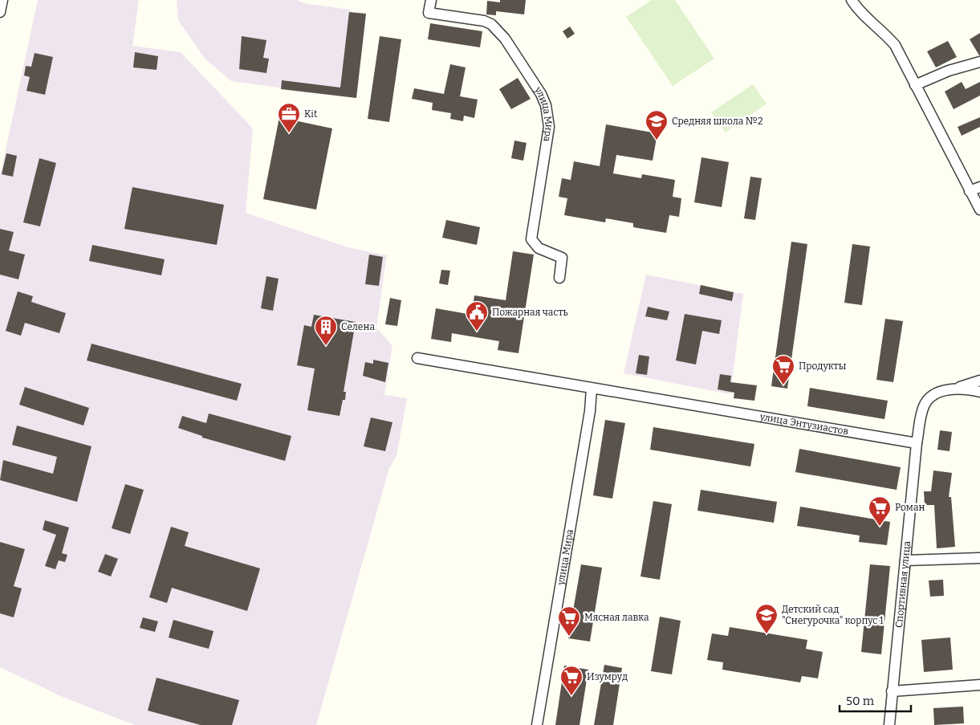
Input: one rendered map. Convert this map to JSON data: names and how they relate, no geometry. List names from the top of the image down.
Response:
{
  "streets": {
    "street": ["улица Мира", "улица Энтузиастов", "Спортивная улица"]
  },
  "crossings": [
    ["улица Мира", "улица Энтузиастов"],
    ["улица Энтузиастов", "Спортивная улица"]
  ],
  "places": {
    "office": ["Kit"],
    "school or university": ["Средняя школа №2", "Детский сад \"Снегурочка\" корпус 1"],
    "public building": ["Пожарная часть"],
    "building": ["Селена"],
    "supermarket": [
      "Продукты",
      "Роман",
      "Мясная лавка",
      "Изумруд"
    ]
  },
  "scale_bar": "50 m"
}
